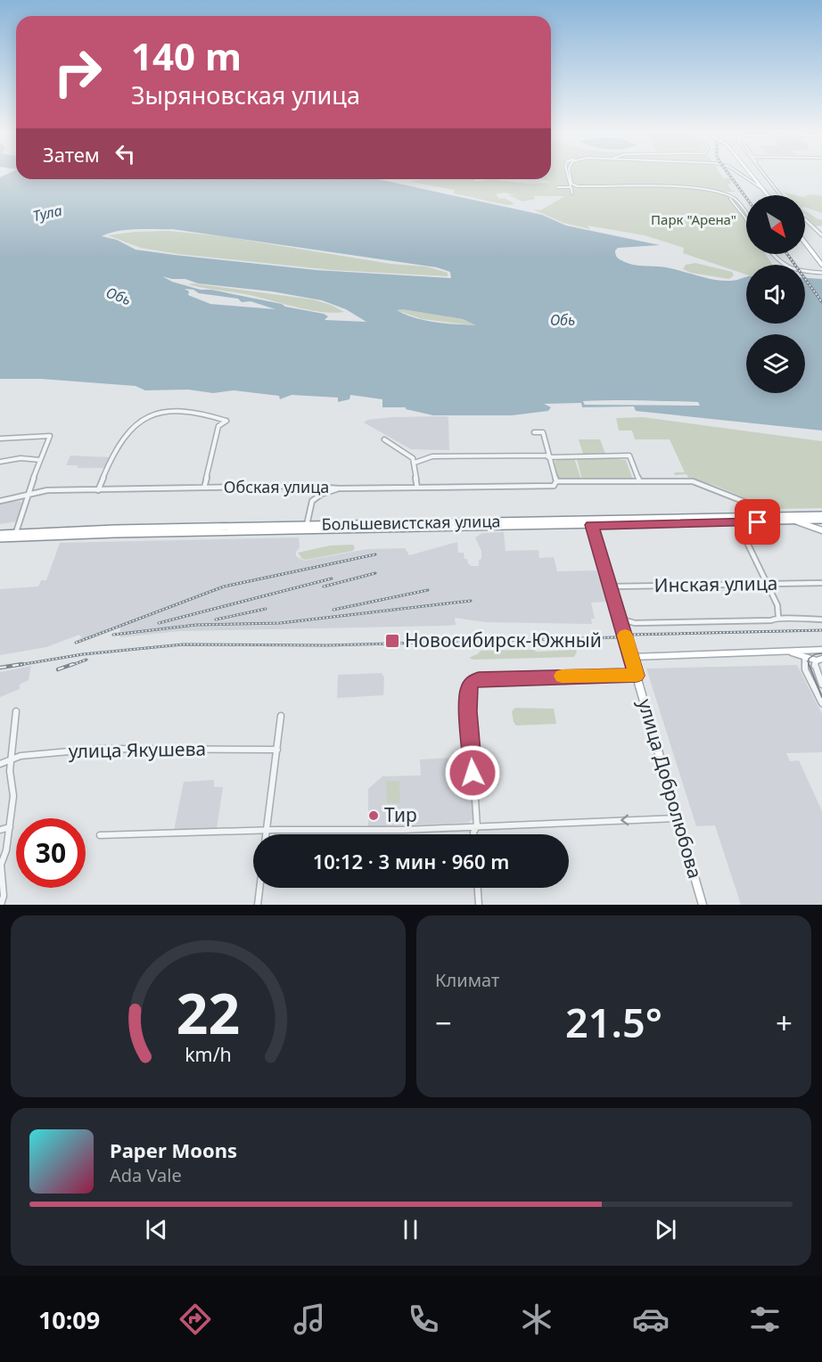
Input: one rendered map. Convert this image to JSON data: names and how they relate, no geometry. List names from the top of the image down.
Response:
{
  "streets": {
    "highway": ["Большевистская улица"],
    "main road": ["улица Добролюбова"],
    "street": ["Обская улица", "Инская улица", "улица Якушева"]
  },
  "crossings": [
    ["Большевистская улица", "улица Добролюбова"],
    ["Инская улица", "улица Добролюбова"]
  ],
  "water": ["Тула", "Обь"],
  "parks": ["Парк \"Арена\""],
  "places": {
    "transit": ["Новосибирск-Южный"],
    "other": ["Тир"]
  },
  "north": "bottom right",
  "page": {
    "turn": ["140 m", "Зыряновская улица"],
    "then": "Затем",
    "limit": "30",
    "trip": "10:12 · 3 мин · 960 m",
    "tile": "Климат",
    "heat": ["−", "21.5°", "+"],
    "song": ["Paper Moons", "Ada Vale"],
    "tabs": "10:09",
    "gauge": ["22", "km/h"]
  }
}
